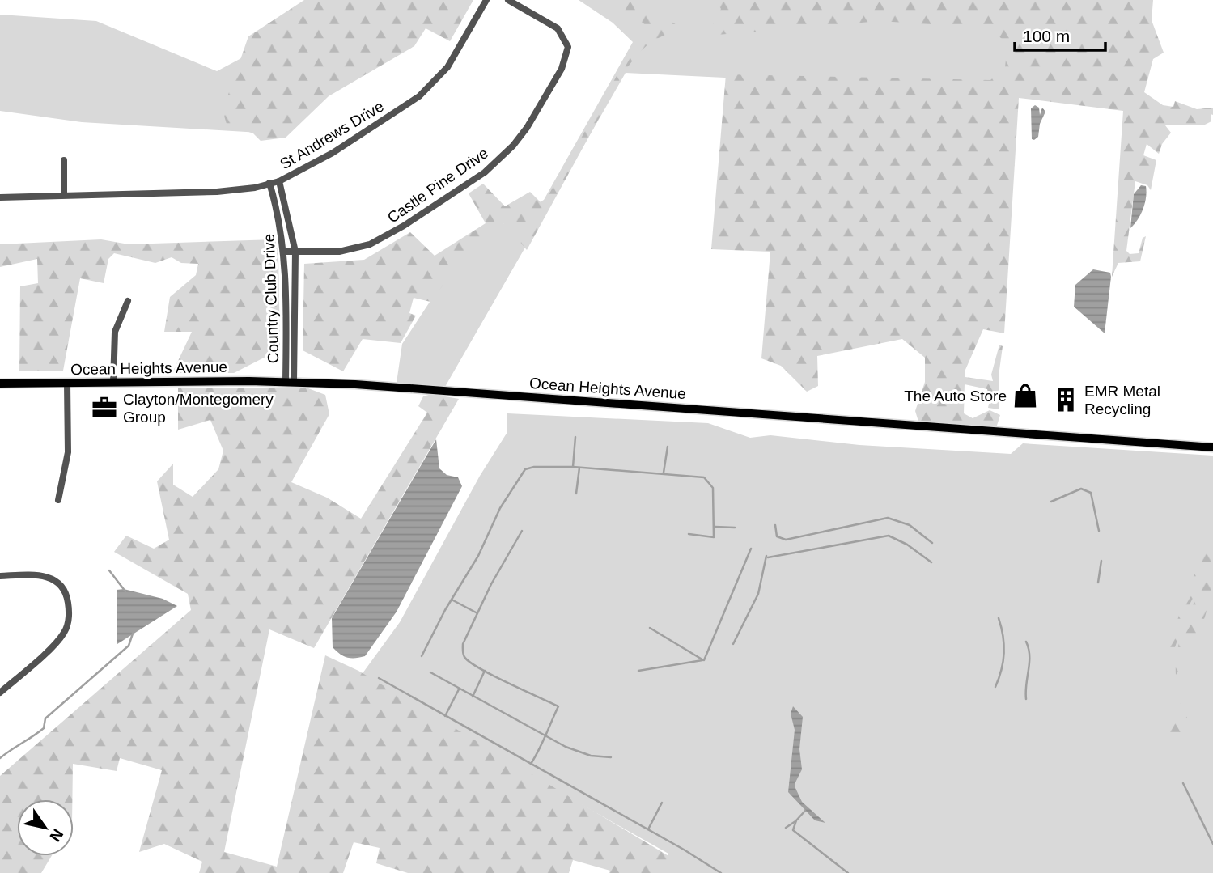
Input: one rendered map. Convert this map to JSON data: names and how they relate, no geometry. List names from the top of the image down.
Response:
{
  "streets": {
    "main road": ["Ocean Heights Avenue"],
    "street": ["St Andrews Drive", "Castle Pine Drive", "Country Club Drive"]
  },
  "crossings": [
    ["St Andrews Drive", "Country Club Drive"],
    ["Castle Pine Drive", "Country Club Drive"],
    ["Country Club Drive", "Ocean Heights Avenue"]
  ],
  "places": {
    "shop": ["The Auto Store"],
    "building": ["EMR Metal Recycling"],
    "office": ["Clayton/Montegomery Group"]
  },
  "scale_bar": "100 m",
  "north": "bottom right"
}
